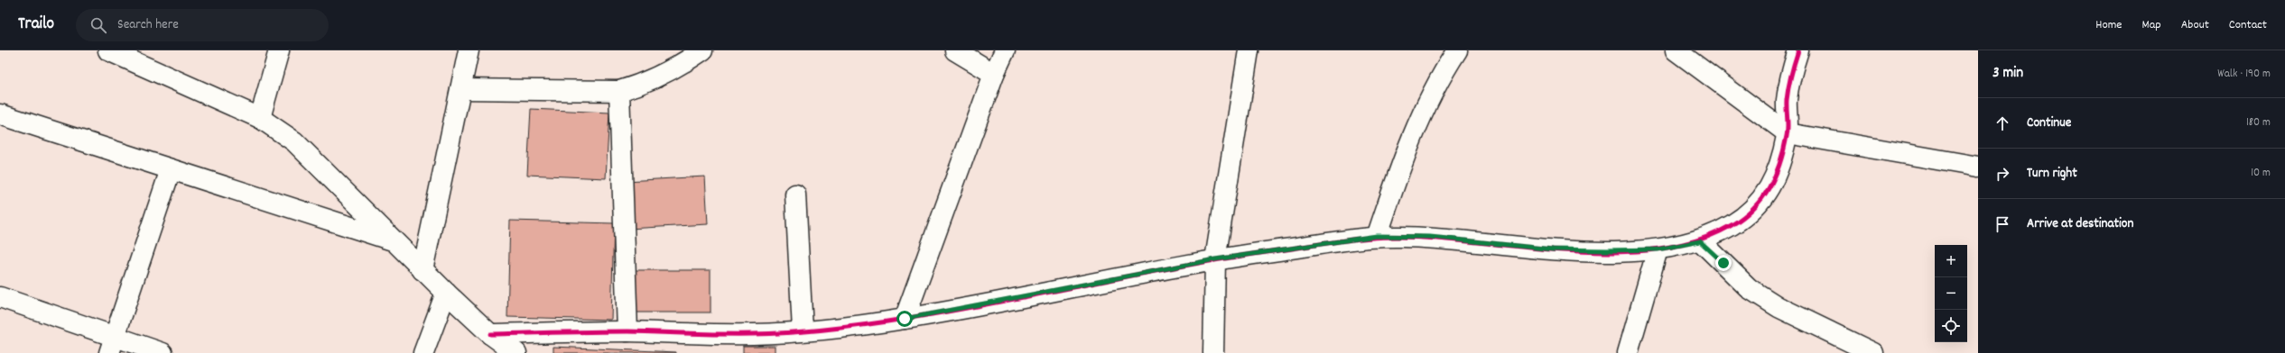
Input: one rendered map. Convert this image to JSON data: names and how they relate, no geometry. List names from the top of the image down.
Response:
{
  "page": {
    "header": "Trailo",
    "search": "Search here",
    "nav": [
      "Home",
      "Map",
      "About",
      "Contact"
    ],
    "heading": ["3 min", "Walk · 190 m"],
    "list": [
      ["Continue", "180 m"],
      ["Turn right", "10 m"],
      "Arrive at destination"
    ],
    "map_buttons": ["+", "−"]
  }
}
